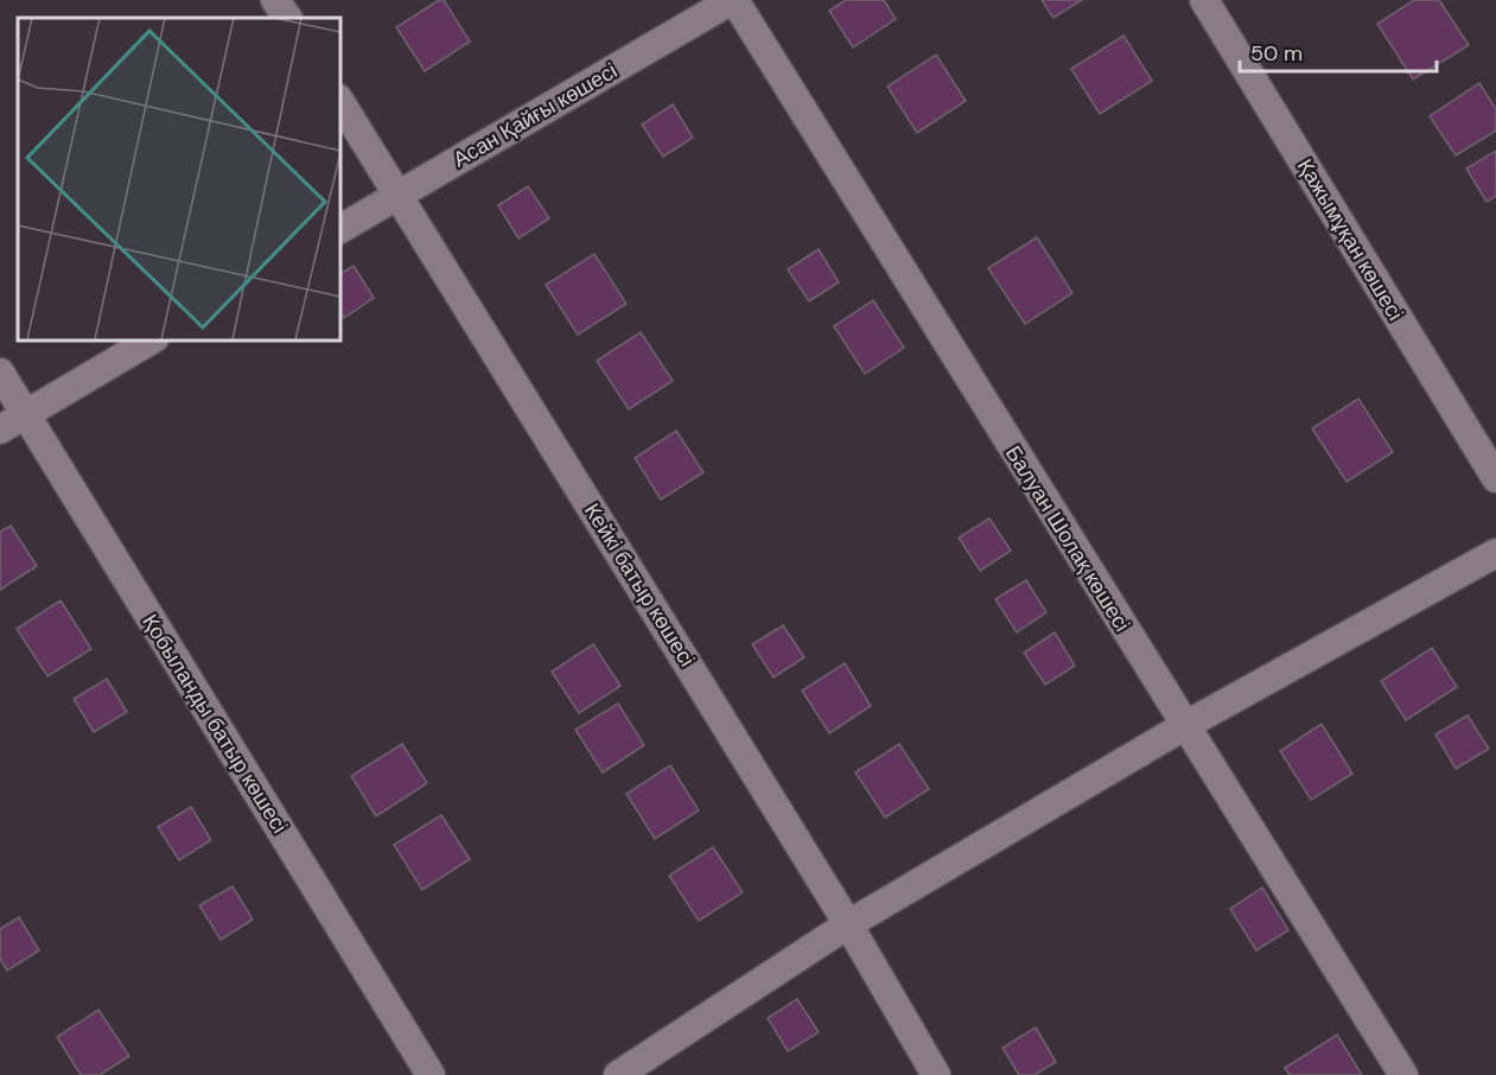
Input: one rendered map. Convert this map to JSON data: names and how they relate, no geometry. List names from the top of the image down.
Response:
{
  "streets": {
    "street": [
      "Асан Қайғы көшесі",
      "Қажымұқан көшесі",
      "Балуан Шолақ көшесі",
      "Кейкі батыр көшесі",
      "Қобыланды батыр көшесі"
    ]
  },
  "crossings": [
    ["Асан Қайғы көшесі", "Балуан Шолақ көшесі"],
    ["Асан Қайғы көшесі", "Кейкі батыр көшесі"]
  ],
  "scale_bar": "50 m"
}
